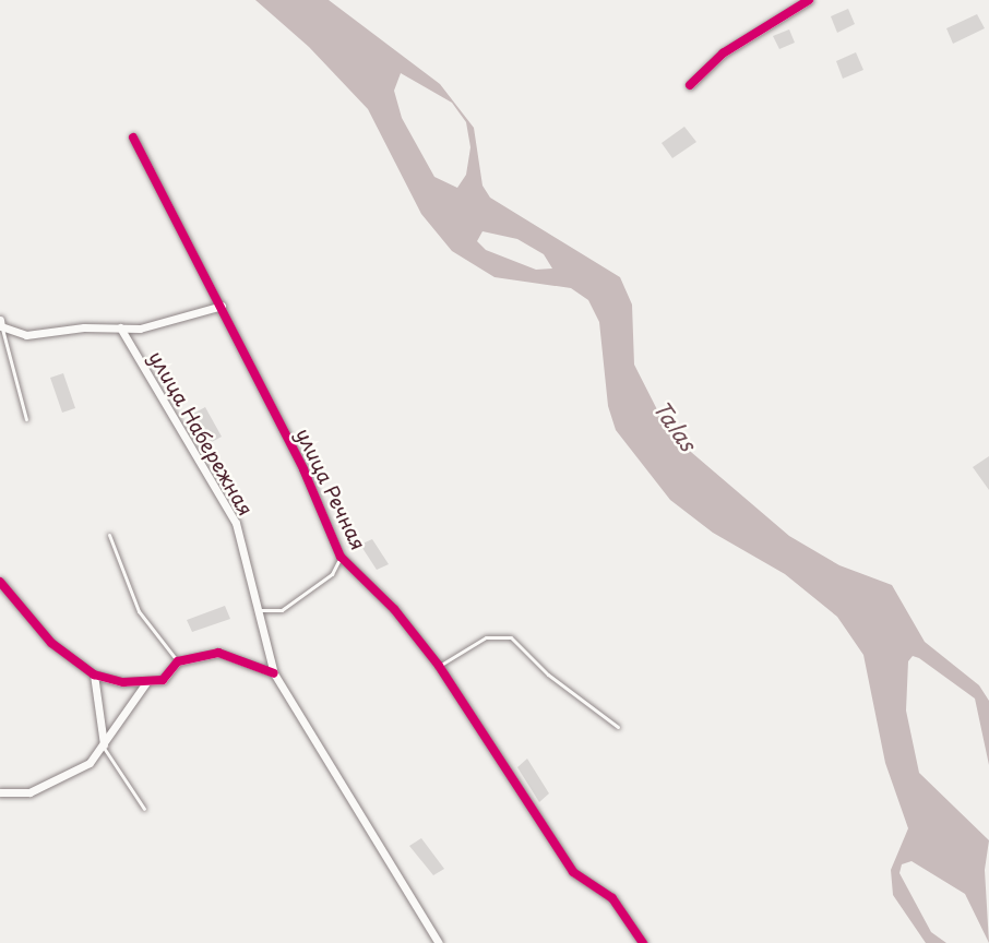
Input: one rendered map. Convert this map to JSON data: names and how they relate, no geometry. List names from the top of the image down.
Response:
{
  "streets": {
    "street": ["улица Набережная", "улица Речная"]
  },
  "water": ["Talas"]
}
